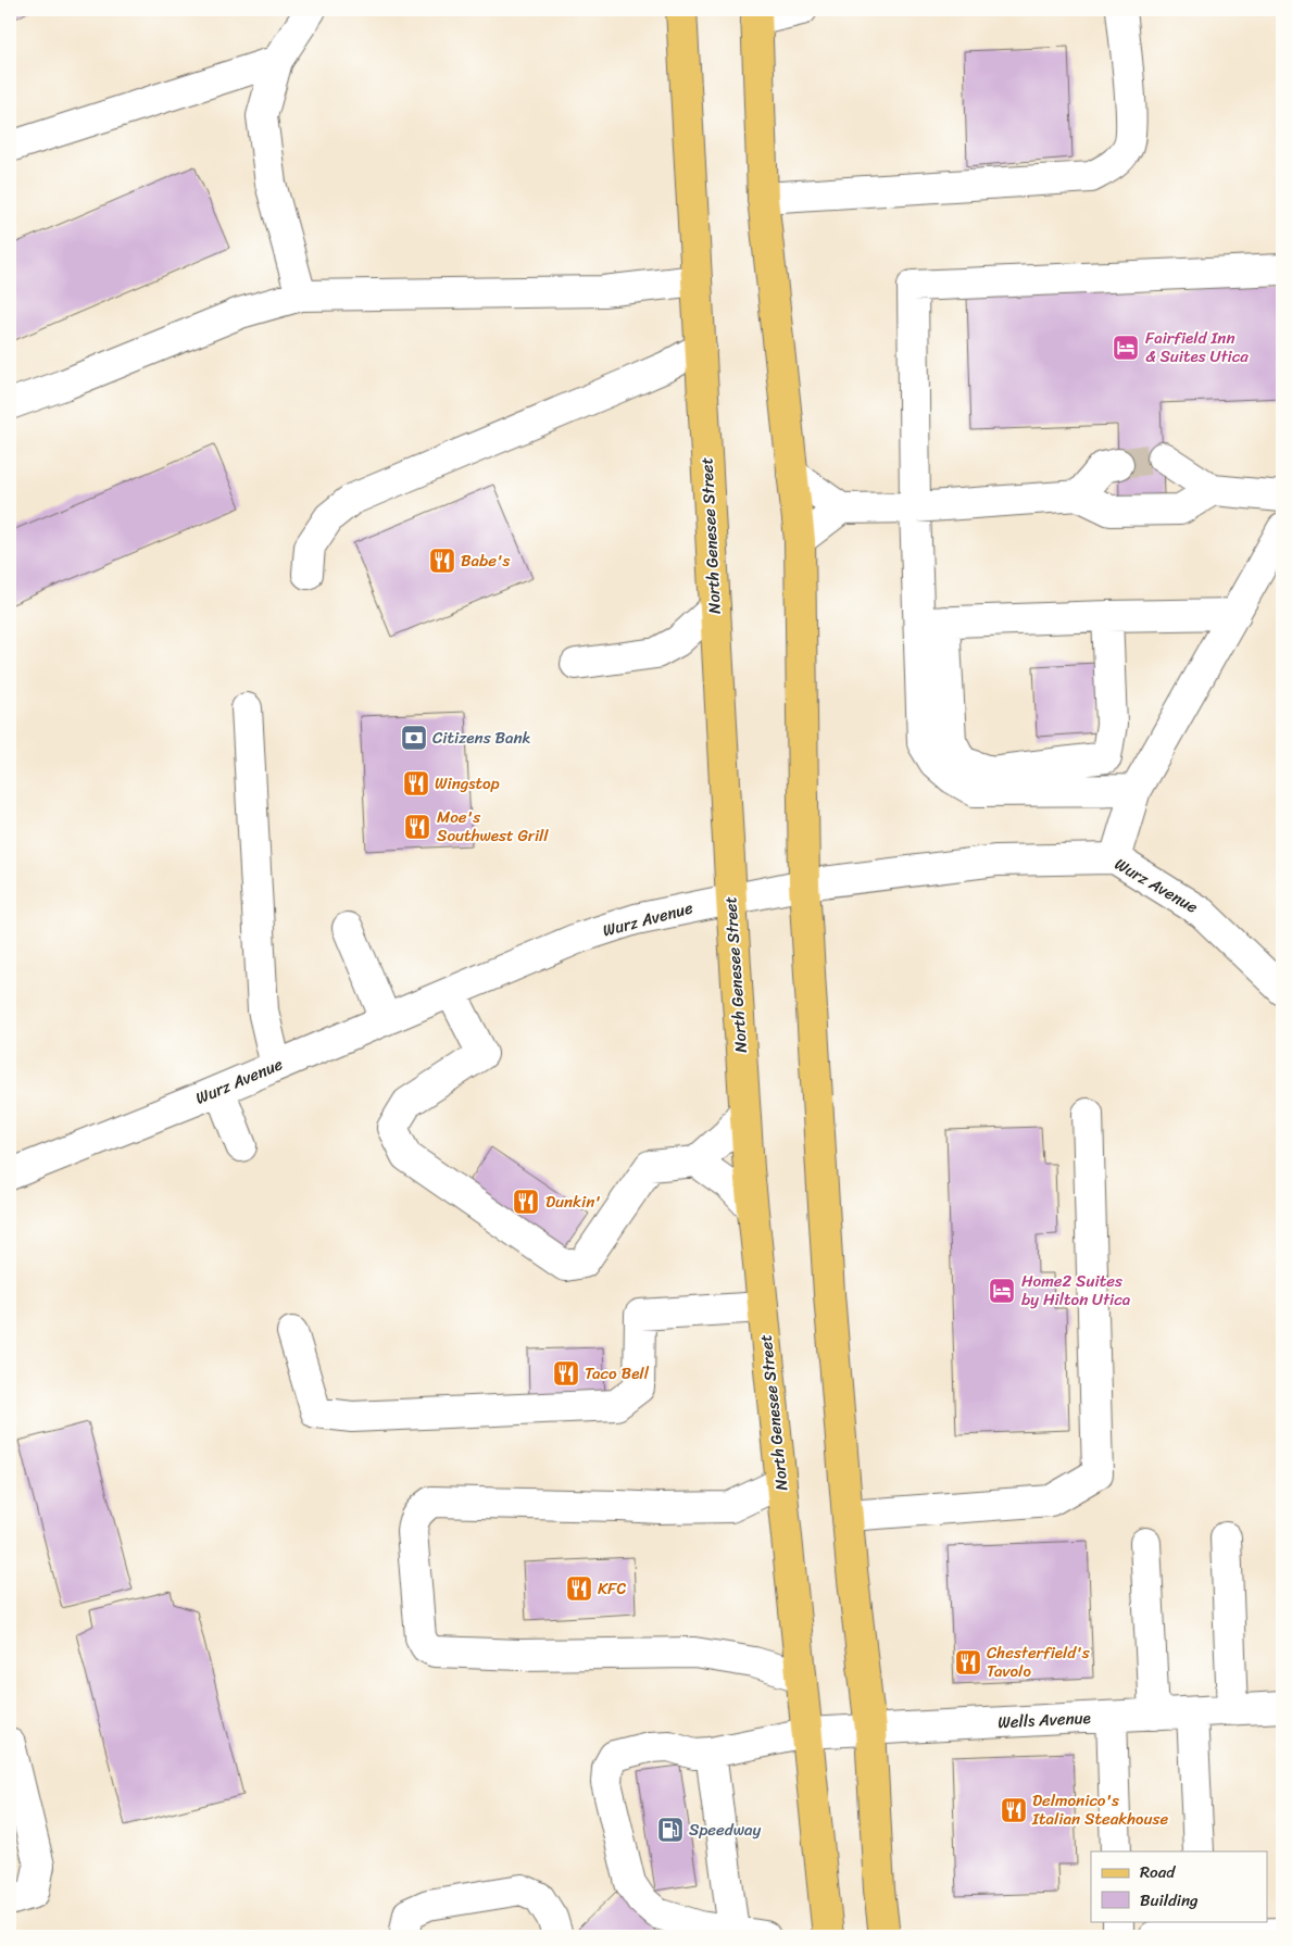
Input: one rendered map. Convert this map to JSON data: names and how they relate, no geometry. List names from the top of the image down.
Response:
{
  "streets": {
    "main road": ["North Genesee Street"],
    "street": ["Wurz Avenue", "Wells Avenue"]
  },
  "crossings": [
    ["North Genesee Street", "Wurz Avenue"],
    ["North Genesee Street", "Wells Avenue"]
  ],
  "places": {
    "hotel": ["Fairfield Inn & Suites Utica", "Home2 Suites by Hilton Utica"],
    "restaurant": [
      "Babe's",
      "Wingstop",
      "Moe's Southwest Grill",
      "Dunkin'",
      "Taco Bell",
      "KFC",
      "Chesterfield's Tavolo",
      "Delmonico's Italian Steakhouse"
    ],
    "bank": ["Citizens Bank"],
    "fuel station": ["Speedway"]
  },
  "legend": ["Road", "Building"]
}
